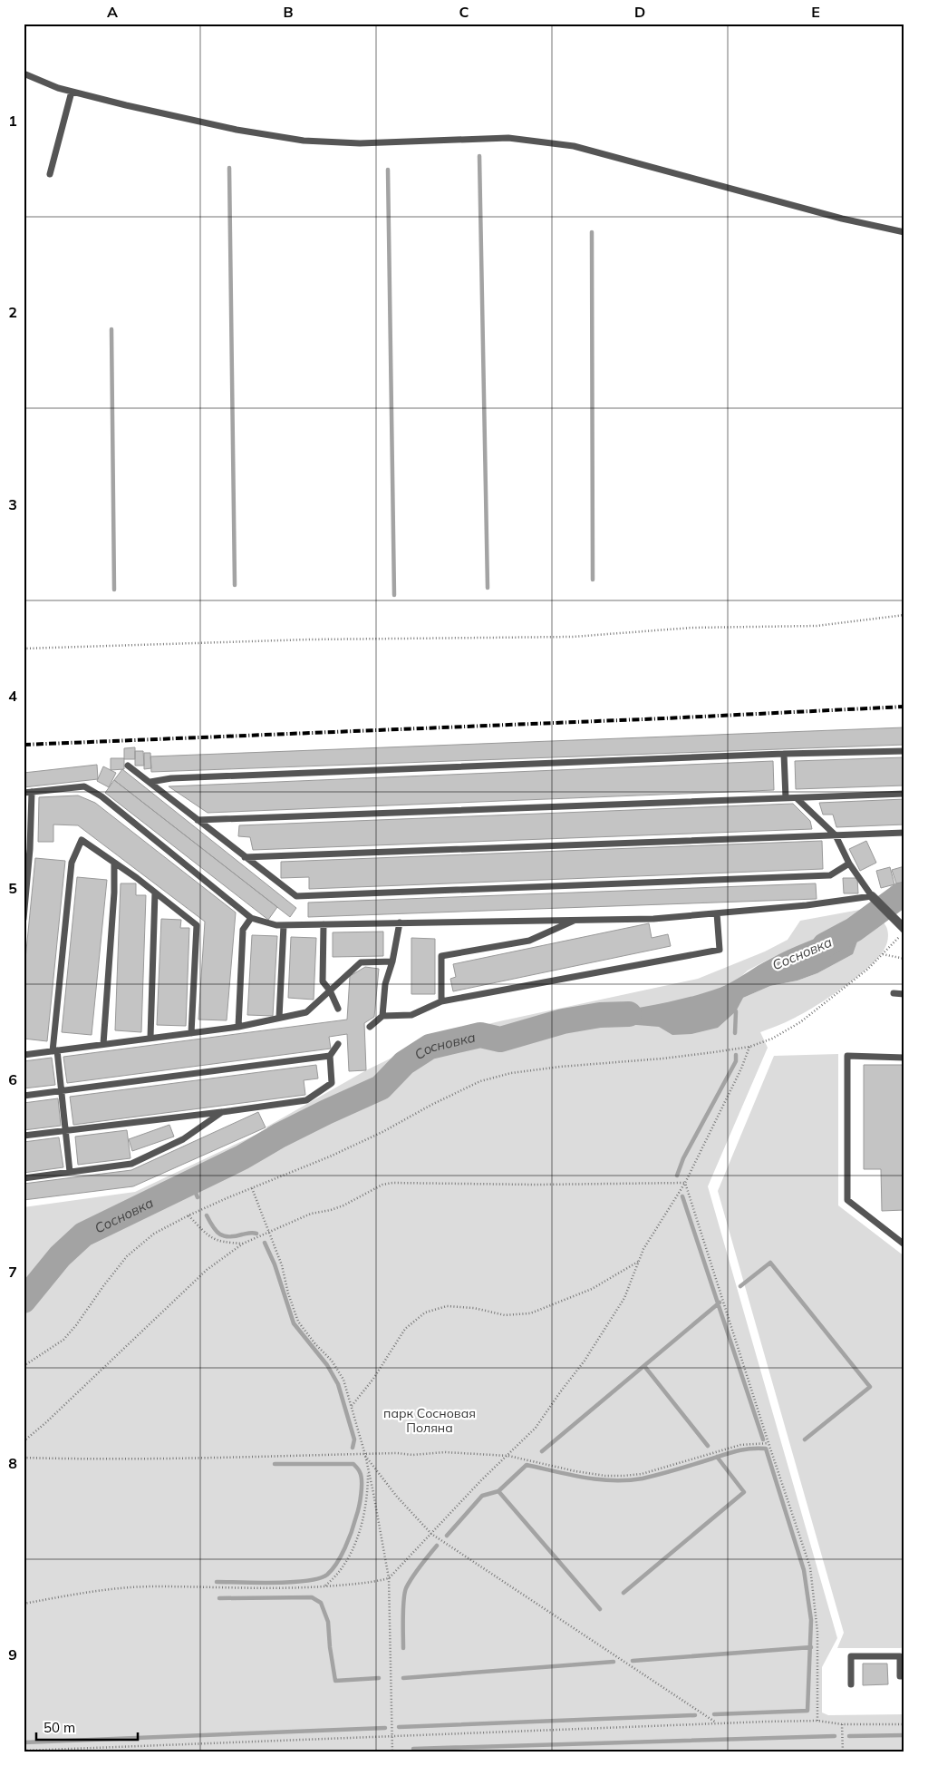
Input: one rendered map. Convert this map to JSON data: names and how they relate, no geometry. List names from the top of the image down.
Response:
{
  "water": ["Сосновка"],
  "parks": ["парк Сосновая Поляна"],
  "scale_bar": "50 m",
  "grid": {
    "columns": [
      "A",
      "B",
      "C",
      "D",
      "E"
    ],
    "rows": [
      "1",
      "2",
      "3",
      "4",
      "5",
      "6",
      "7",
      "8",
      "9"
    ]
  }
}
